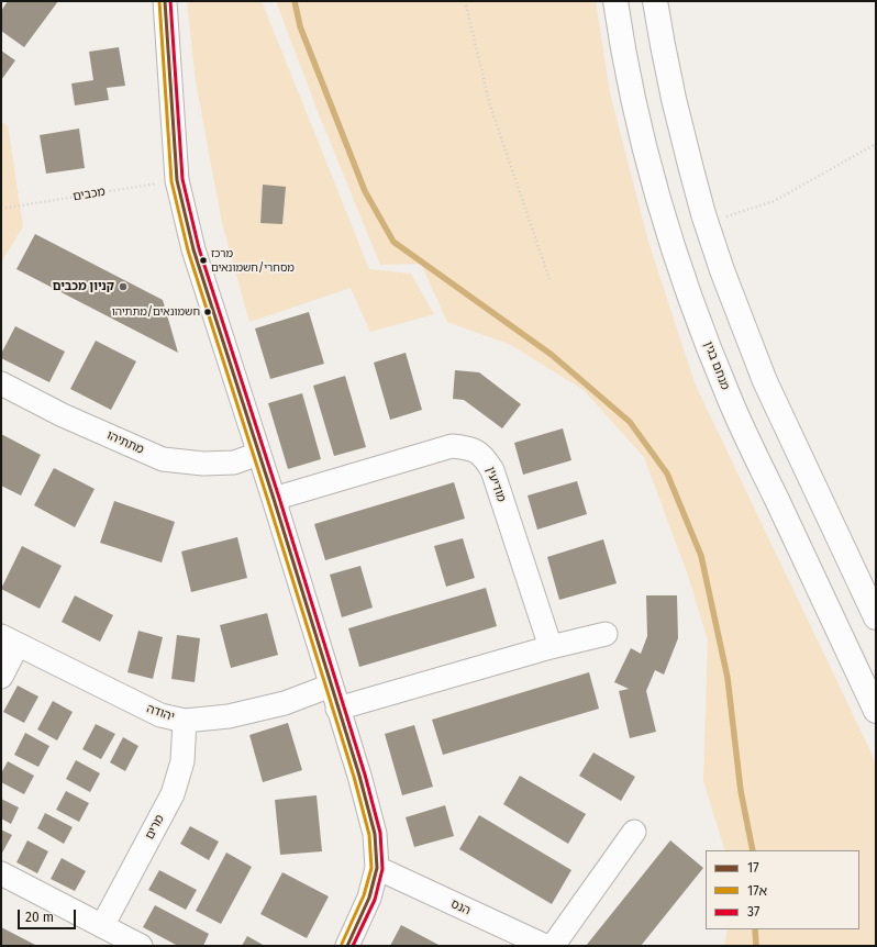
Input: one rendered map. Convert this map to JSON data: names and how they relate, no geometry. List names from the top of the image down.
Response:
{
  "streets": {
    "main road": ["מנחם בגין"],
    "street": [
      "מתתיהו",
      "מודיעין",
      "יהודה",
      "מרים",
      "הנס"
    ],
    "path": ["מכבים"]
  },
  "crossings": [
    ["יהודה", "מרים"]
  ],
  "places": ["מרכז מסחרי/חשמונאים", "קניון מכבים", "חשמונאים/מתתיהו"],
  "lines": ["transit line 17", "transit line 17א", "transit line 37"],
  "legend": ["17", "17א", "37"],
  "scale_bar": "20 m"
}
